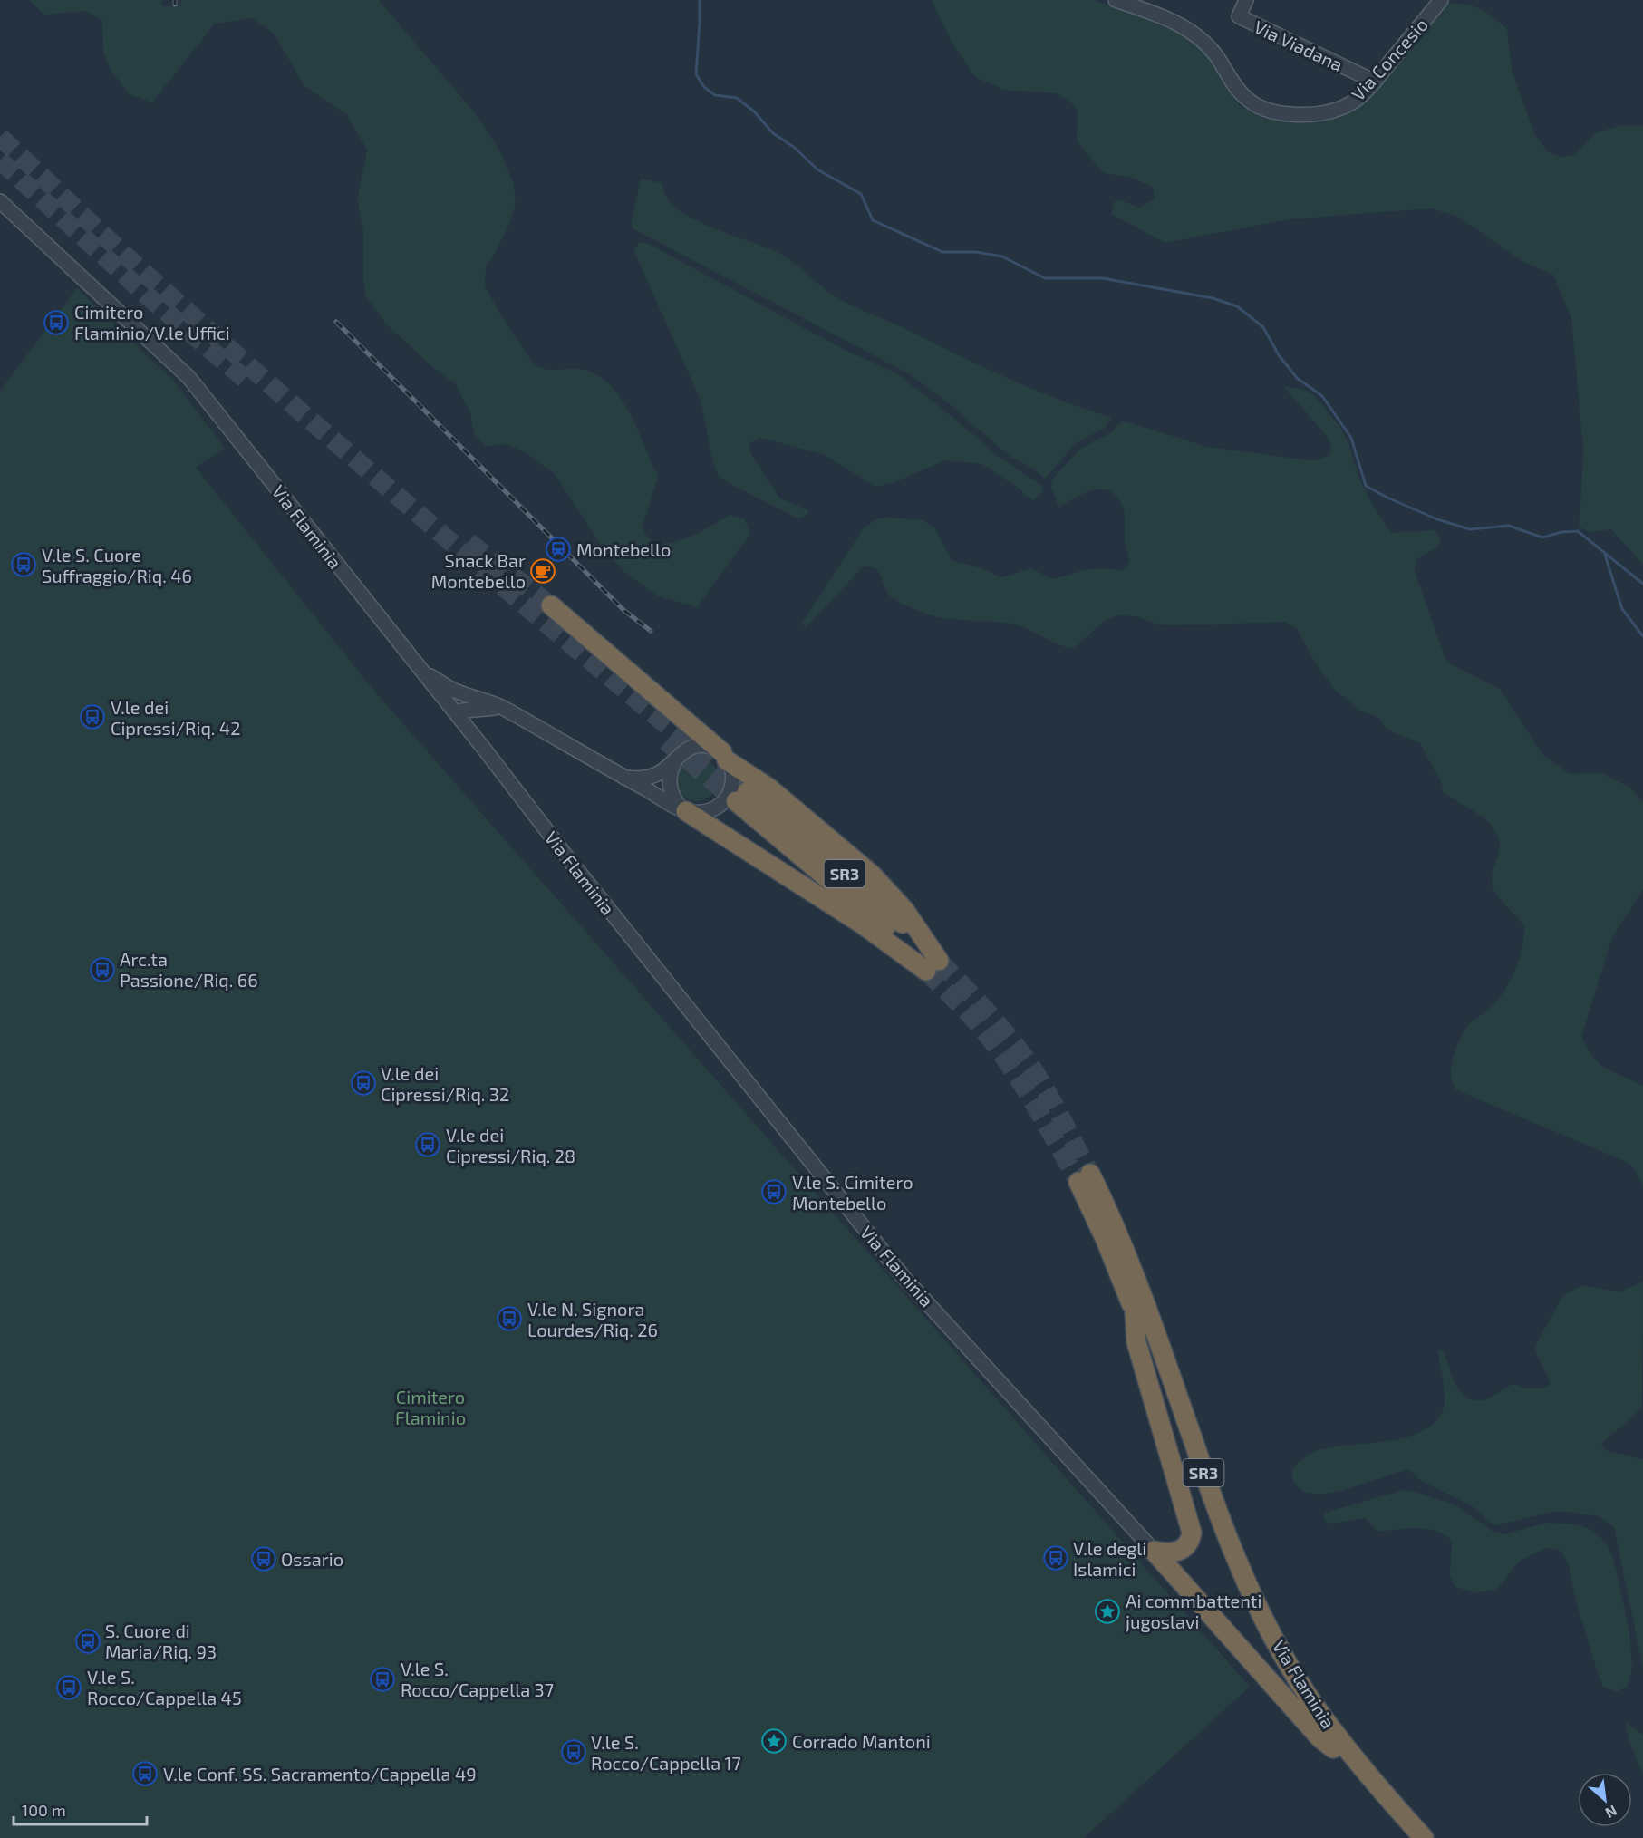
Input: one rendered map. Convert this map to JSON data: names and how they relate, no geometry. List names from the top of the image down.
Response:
{
  "streets": {
    "highway": ["Via Flaminia", "SR3"],
    "street": ["Via Viadana", "Via Concesio"]
  },
  "crossings": [
    ["Via Viadana", "Via Concesio"]
  ],
  "parks": ["Cimitero Flaminio"],
  "places": {
    "bus stop": [
      "Cimitero Flaminio/V.le Uffici",
      "V.le S. Cuore Suffraggio/Riq. 46",
      "V.le dei Cipressi/Riq. 42",
      "Arc.ta Passione/Riq. 66",
      "V.le dei Cipressi/Riq. 32",
      "V.le dei Cipressi/Riq. 28",
      "V.le S. Cimitero Montebello",
      "V.le N. Signora Lourdes/Riq. 26",
      "V.le degli Islamici",
      "Ossario",
      "S. Cuore di Maria/Riq. 93",
      "V.le S. Rocco/Cappella 37",
      "V.le S. Rocco/Cappella 45",
      "V.le S. Rocco/Cappella 17",
      "V.le Conf. SS. Sacramento/Cappella 49"
    ],
    "station": ["Montebello"],
    "cafe": ["Snack Bar Montebello"],
    "place": ["Ai commbattenti jugoslavi", "Corrado Mantoni"]
  },
  "scale_bar": "100 m",
  "north": "bottom right"
}
